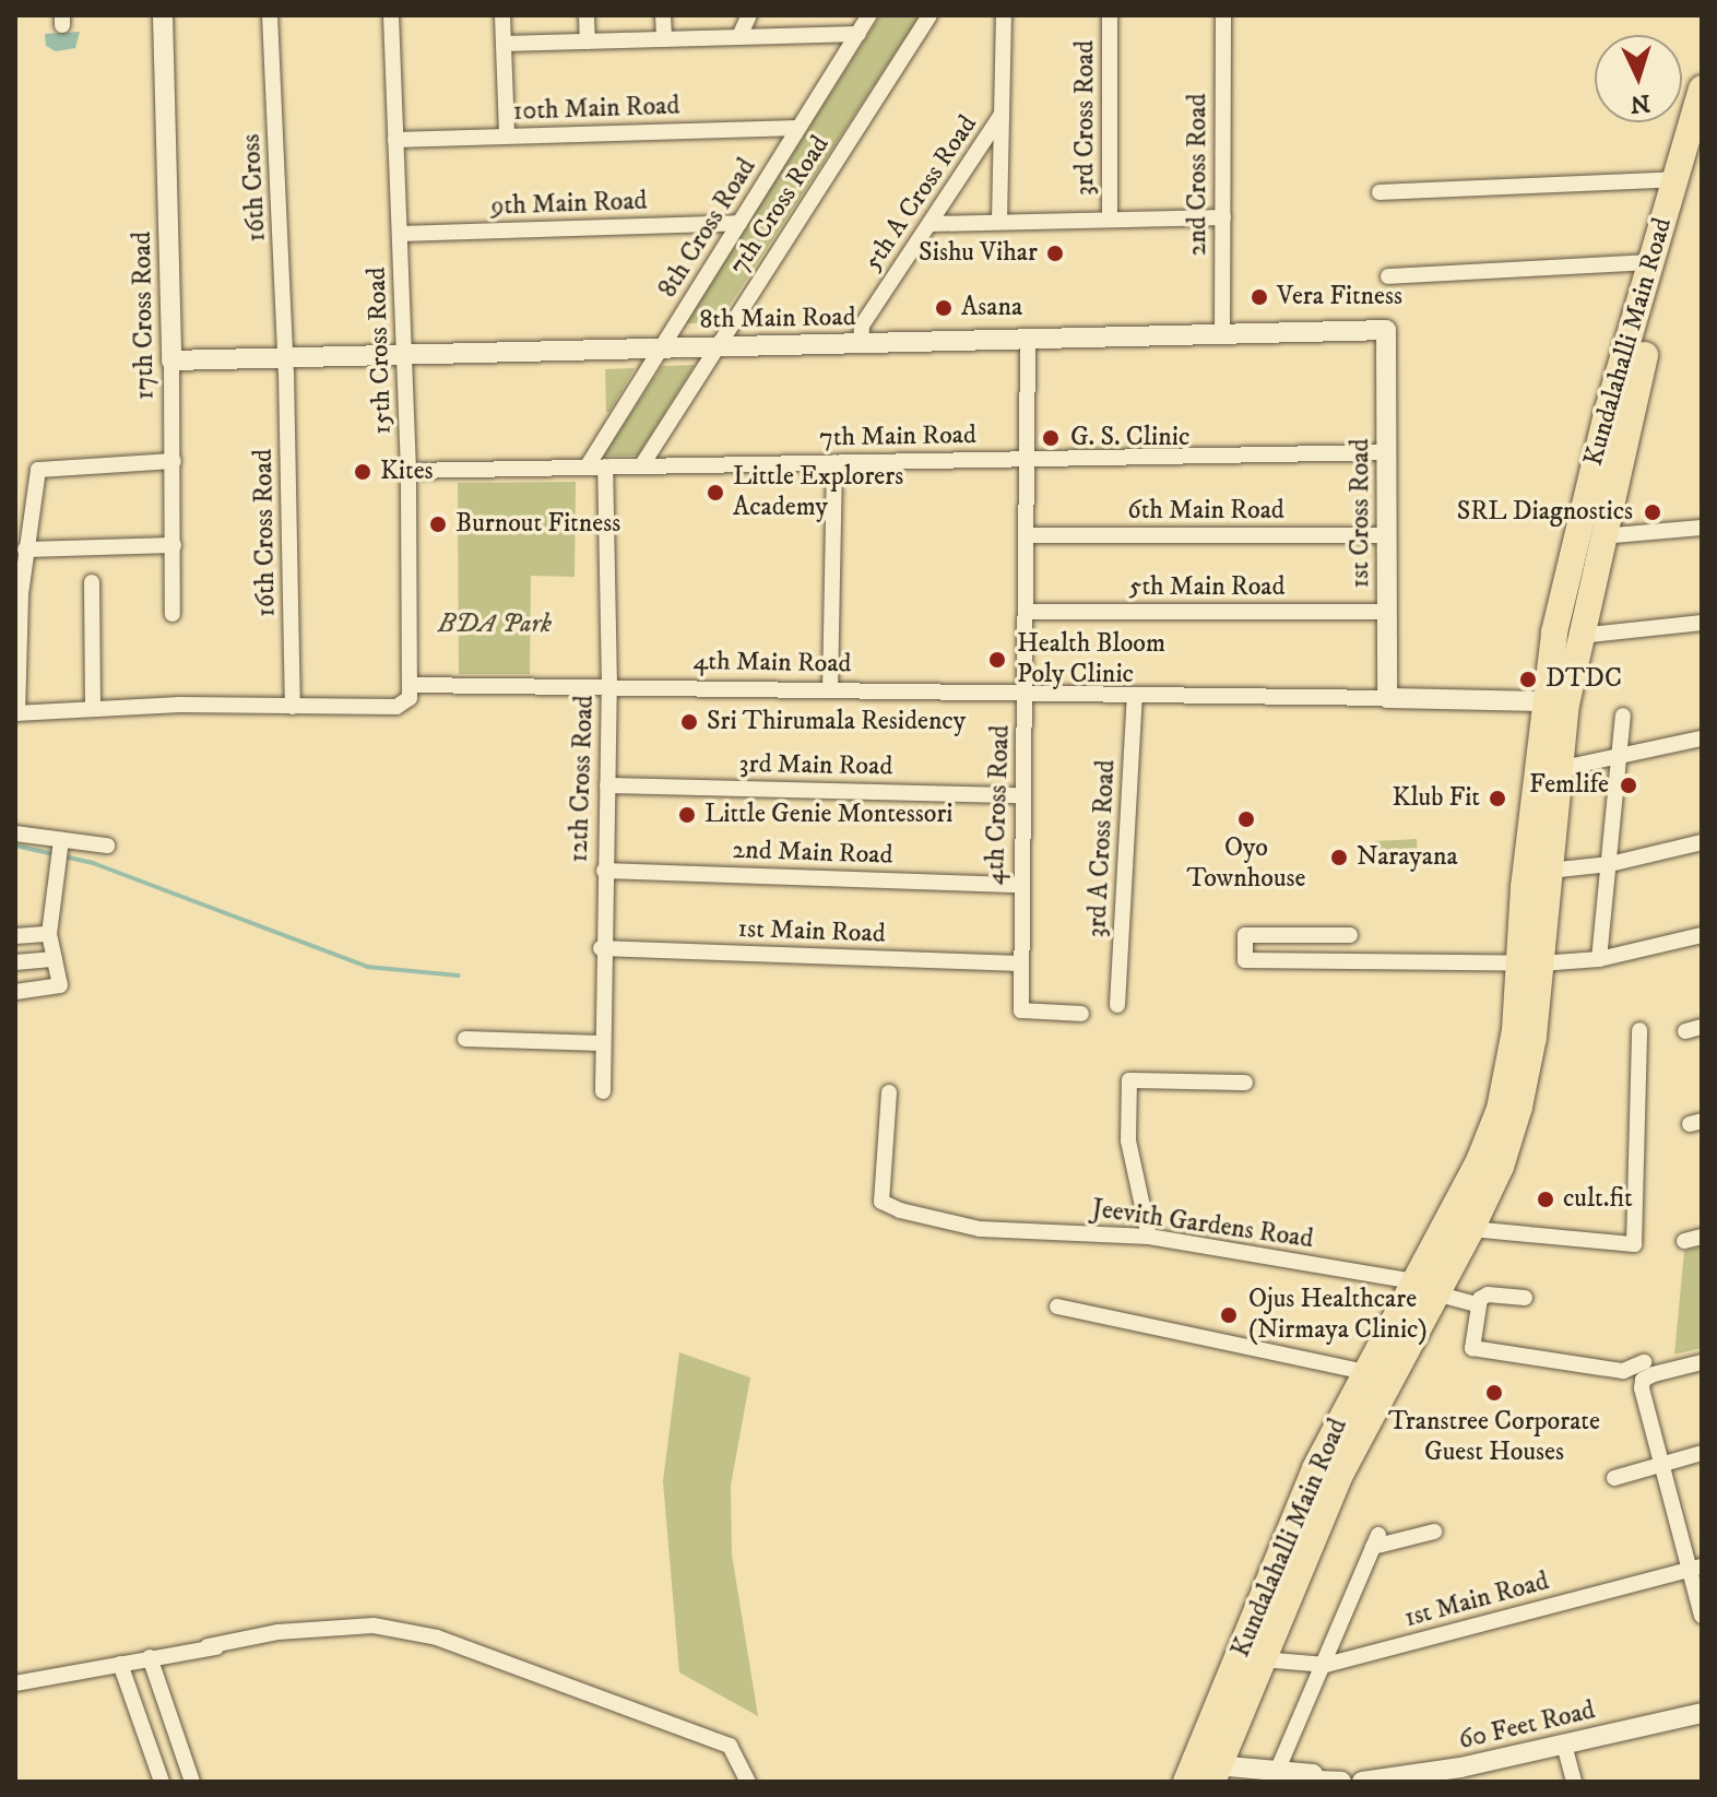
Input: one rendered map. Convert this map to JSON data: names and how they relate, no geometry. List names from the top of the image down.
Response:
{
  "streets": {
    "main road": ["Kundalahalli Main Road"],
    "street": [
      "10th Main Road",
      "3rd Cross Road",
      "2nd Cross Road",
      "16th Cross",
      "5th A Cross Road",
      "9th Main Road",
      "7th Cross Road",
      "8th Cross Road",
      "17th Cross Road",
      "8th Main Road",
      "15th Cross Road",
      "7th Main Road",
      "6th Main Road",
      "1st Cross Road",
      "16th Cross Road",
      "5th Main Road",
      "4th Main Road",
      "3rd Main Road",
      "12th Cross Road",
      "4th Cross Road",
      "3rd A Cross Road",
      "2nd Main Road",
      "1st Main Road",
      "Jeevith Gardens Road",
      "60 Feet Road"
    ]
  },
  "crossings": [
    ["10th Main Road", "8th Cross Road"],
    ["10th Main Road", "15th Cross Road"],
    ["2nd Cross Road", "8th Main Road"],
    ["16th Cross", "8th Main Road"],
    ["16th Cross", "16th Cross Road"],
    ["5th A Cross Road", "8th Main Road"],
    ["9th Main Road", "8th Cross Road"],
    ["9th Main Road", "15th Cross Road"],
    ["7th Cross Road", "8th Main Road"],
    ["7th Cross Road", "7th Main Road"],
    ["8th Cross Road", "8th Main Road"],
    ["8th Cross Road", "7th Main Road"],
    ["17th Cross Road", "8th Main Road"],
    ["8th Main Road", "15th Cross Road"],
    ["8th Main Road", "1st Cross Road"],
    ["8th Main Road", "16th Cross Road"],
    ["8th Main Road", "4th Cross Road"],
    ["Kundalahalli Main Road", "4th Main Road"],
    ["Kundalahalli Main Road", "1st Main Road"],
    ["Kundalahalli Main Road", "Jeevith Gardens Road"],
    ["15th Cross Road", "7th Main Road"],
    ["15th Cross Road", "4th Main Road"],
    ["7th Main Road", "1st Cross Road"],
    ["7th Main Road", "12th Cross Road"],
    ["7th Main Road", "4th Cross Road"],
    ["6th Main Road", "1st Cross Road"],
    ["6th Main Road", "4th Cross Road"],
    ["1st Cross Road", "5th Main Road"],
    ["1st Cross Road", "4th Main Road"],
    ["5th Main Road", "4th Cross Road"],
    ["4th Main Road", "12th Cross Road"],
    ["4th Main Road", "4th Cross Road"],
    ["4th Main Road", "3rd A Cross Road"],
    ["3rd Main Road", "12th Cross Road"],
    ["3rd Main Road", "4th Cross Road"],
    ["12th Cross Road", "2nd Main Road"],
    ["12th Cross Road", "1st Main Road"],
    ["4th Cross Road", "2nd Main Road"],
    ["4th Cross Road", "1st Main Road"]
  ],
  "parks": ["BDA Park"],
  "places": [
    "Sishu Vihar",
    "Vera Fitness",
    "Asana",
    "G. S. Clinic",
    "Kites",
    "Little Explorers Academy",
    "SRL Diagnostics",
    "Burnout Fitness",
    "Health Bloom Poly Clinic",
    "DTDC",
    "Sri Thirumala Residency",
    "Femlife",
    "Klub Fit",
    "Little Genie Montessori",
    "Oyo Townhouse",
    "Narayana",
    "cult.fit",
    "Ojus Healthcare (Nirmaya Clinic)",
    "Transtree Corporate Guest Houses"
  ],
  "north": "bottom"
}
